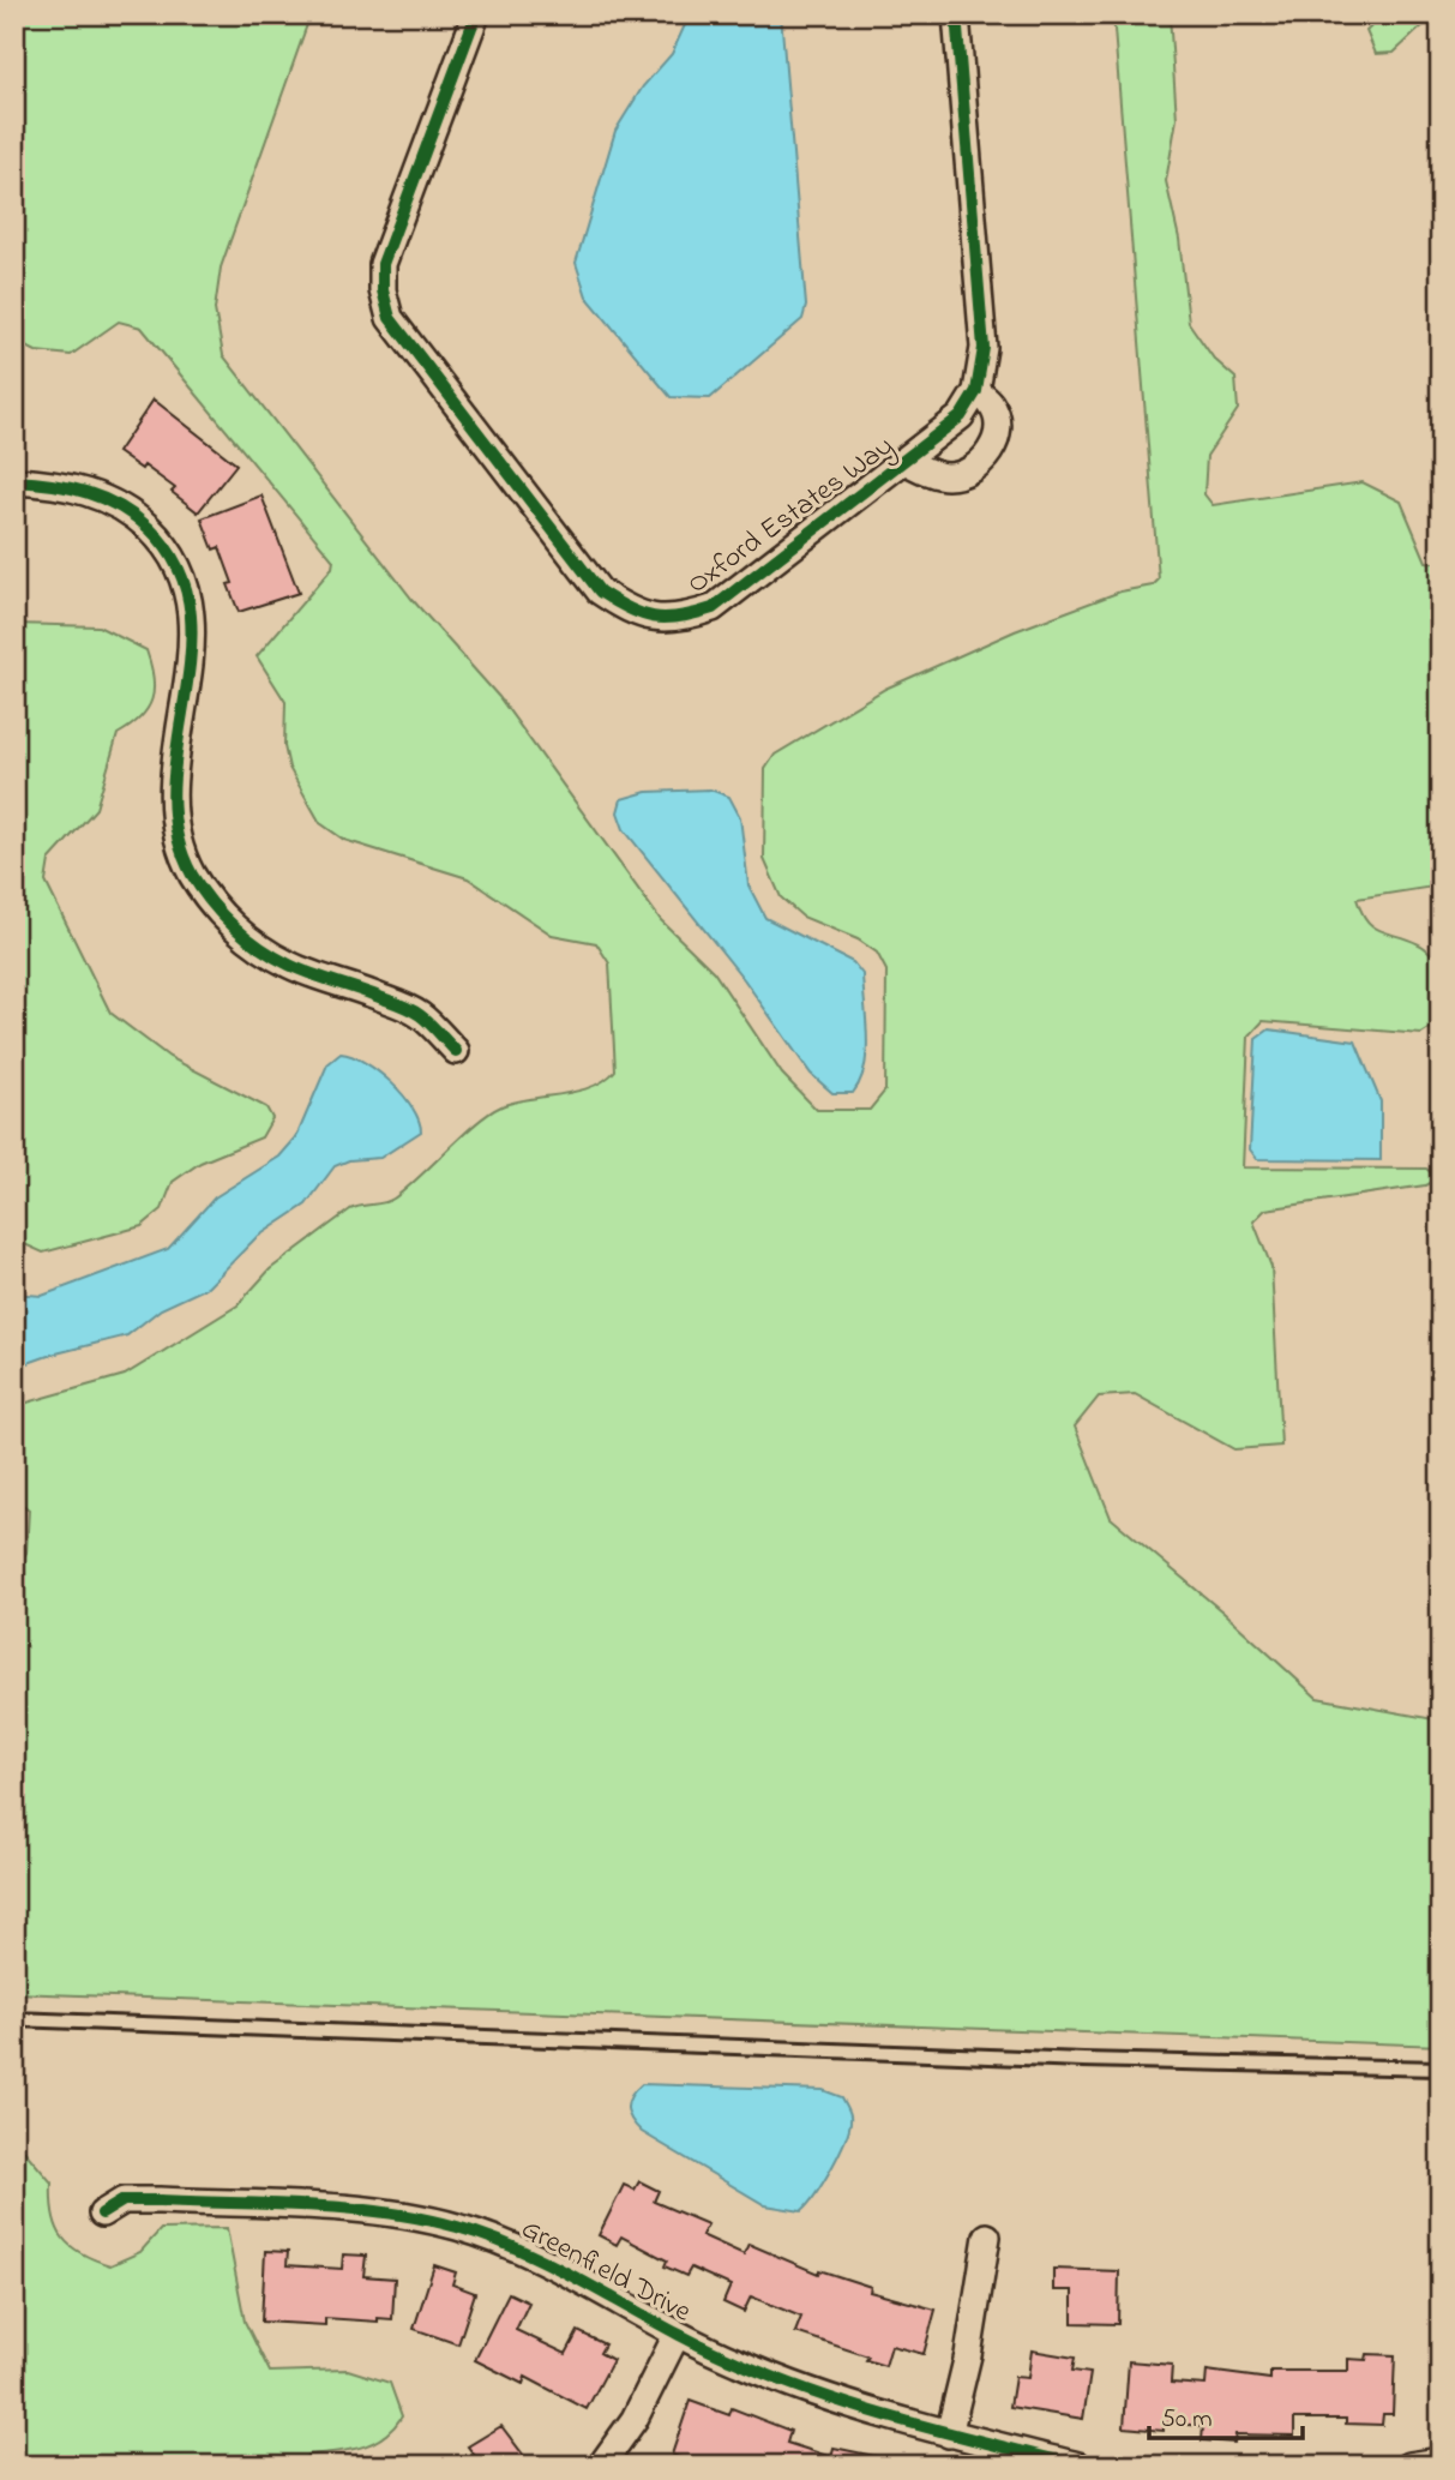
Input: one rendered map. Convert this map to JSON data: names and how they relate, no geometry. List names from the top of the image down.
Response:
{
  "streets": {
    "street": ["Oxford Estates Way", "Greenfield Drive"]
  },
  "scale_bar": "50 m"
}
